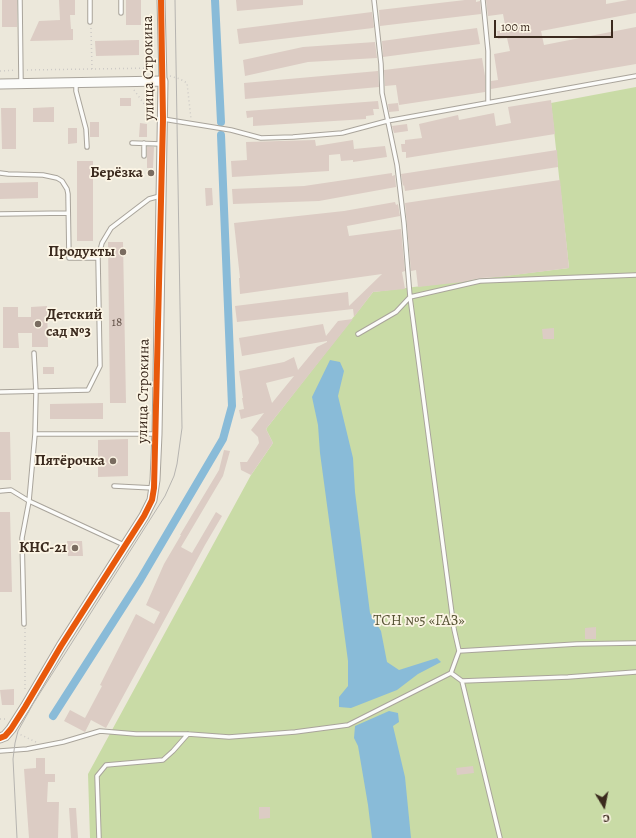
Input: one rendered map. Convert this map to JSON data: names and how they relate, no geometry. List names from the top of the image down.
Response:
{
  "streets": {
    "street": ["улица Строкина"]
  },
  "parks": ["ТСН №5 «ГАЗ»"],
  "places": [
    "Берёзка",
    "Продукты",
    "Детский сад №3",
    "Пятёрочка",
    "КНС-21"
  ],
  "house_numbers": ["18"],
  "scale_bar": "100 m",
  "north": "bottom"
}
